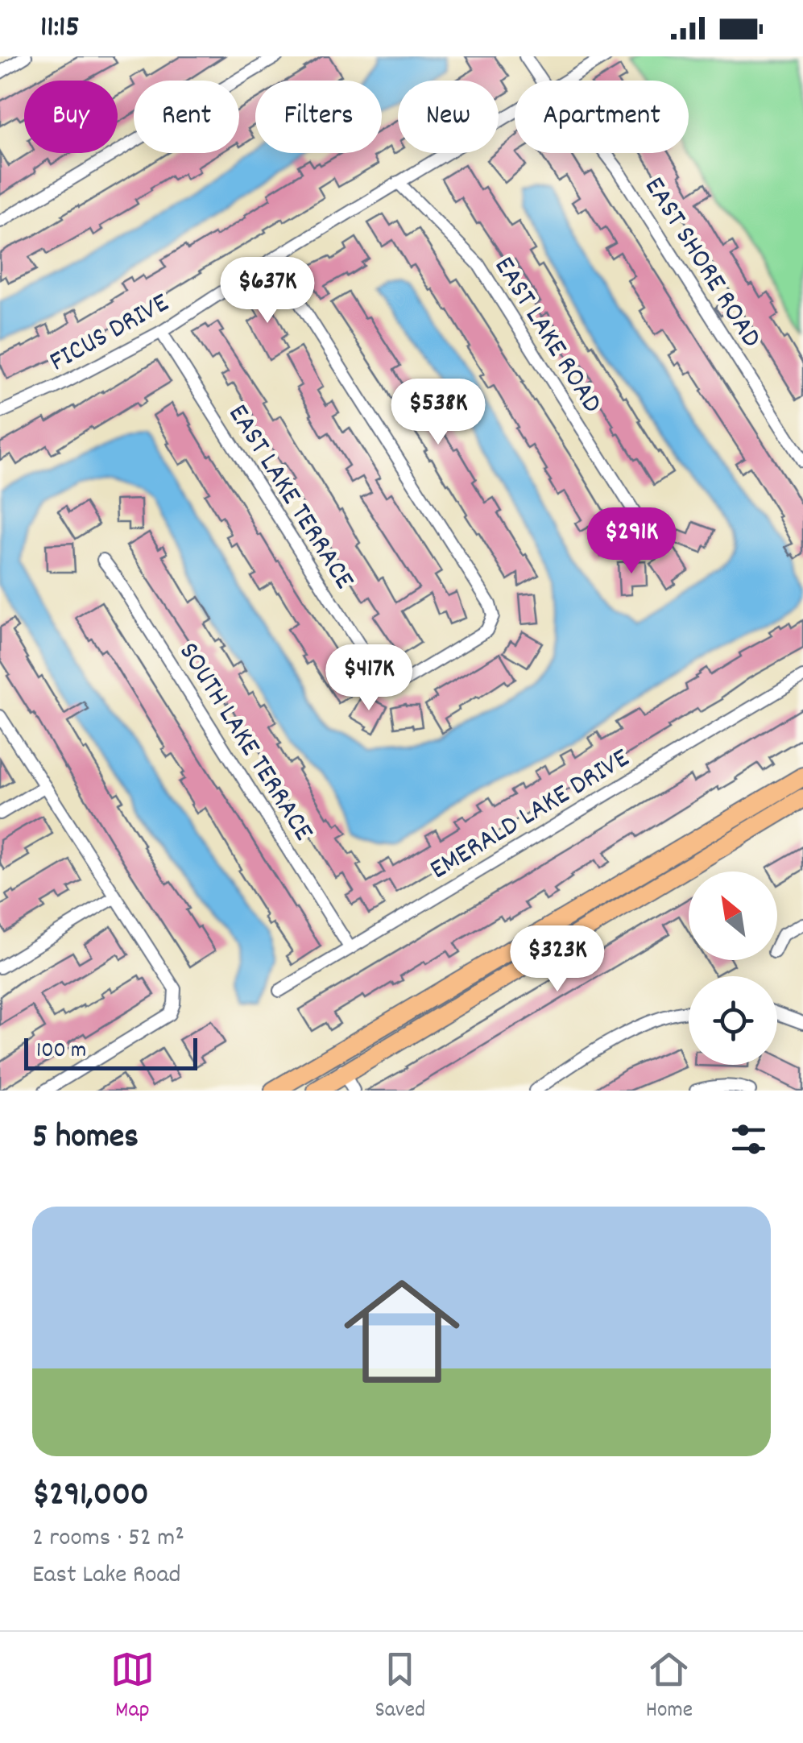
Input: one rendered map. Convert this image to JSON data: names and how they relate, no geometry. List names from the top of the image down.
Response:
{
  "streets": {
    "street": [
      "EAST SHORE ROAD",
      "FICUS DRIVE",
      "EAST LAKE ROAD",
      "EAST LAKE TERRACE",
      "SOUTH LAKE TERRACE",
      "EMERALD LAKE DRIVE"
    ]
  },
  "crossings": [
    ["FICUS DRIVE", "EAST LAKE ROAD"],
    ["FICUS DRIVE", "EAST LAKE TERRACE"],
    ["SOUTH LAKE TERRACE", "EMERALD LAKE DRIVE"]
  ],
  "scale_bar": "100 m",
  "north": "top left",
  "page": {
    "status": "11:15",
    "chip": [
      "Buy",
      "Rent",
      "Filters",
      "New",
      "Apartment"
    ],
    "price": [
      "$637K",
      "$538K",
      "$291K",
      "$417K",
      "$323K"
    ],
    "scale": "100 m",
    "heading": "5 homes",
    "list": [
      {
        "name": "$291,000",
        "note": "2 rooms · 52 m² · East Lake Road"
      }
    ],
    "tabs": ["Map", "Saved", "Home"]
  }
}
